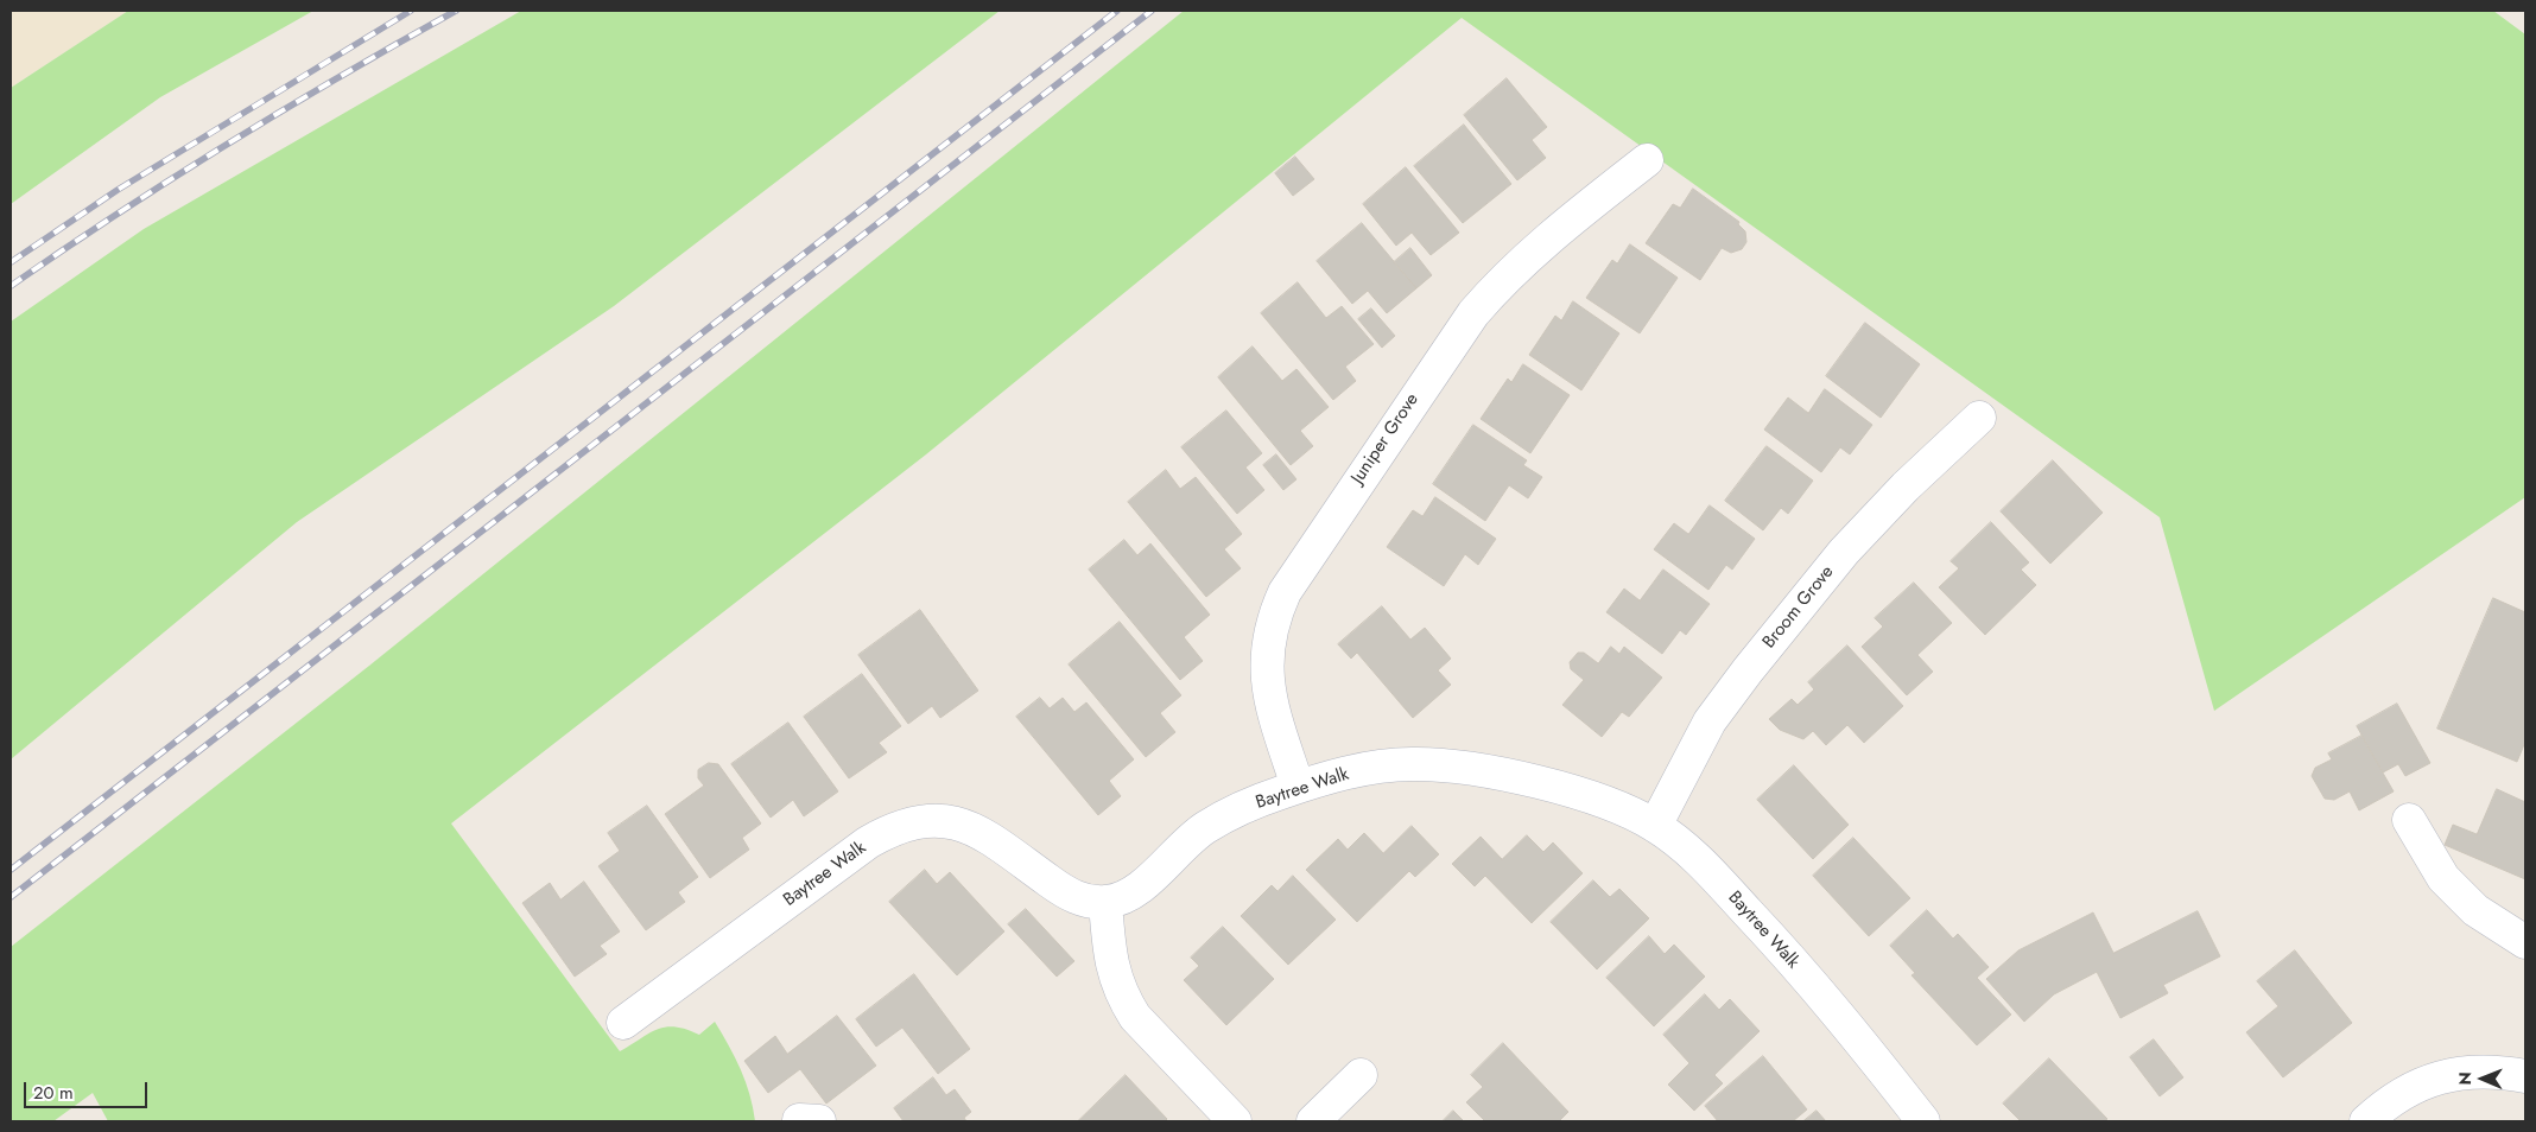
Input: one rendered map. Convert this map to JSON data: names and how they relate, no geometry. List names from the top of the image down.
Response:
{
  "streets": {
    "street": ["Juniper Grove", "Broom Grove", "Baytree Walk"]
  },
  "crossings": [
    ["Juniper Grove", "Baytree Walk"],
    ["Broom Grove", "Baytree Walk"]
  ],
  "scale_bar": "20 m",
  "north": "left"
}
